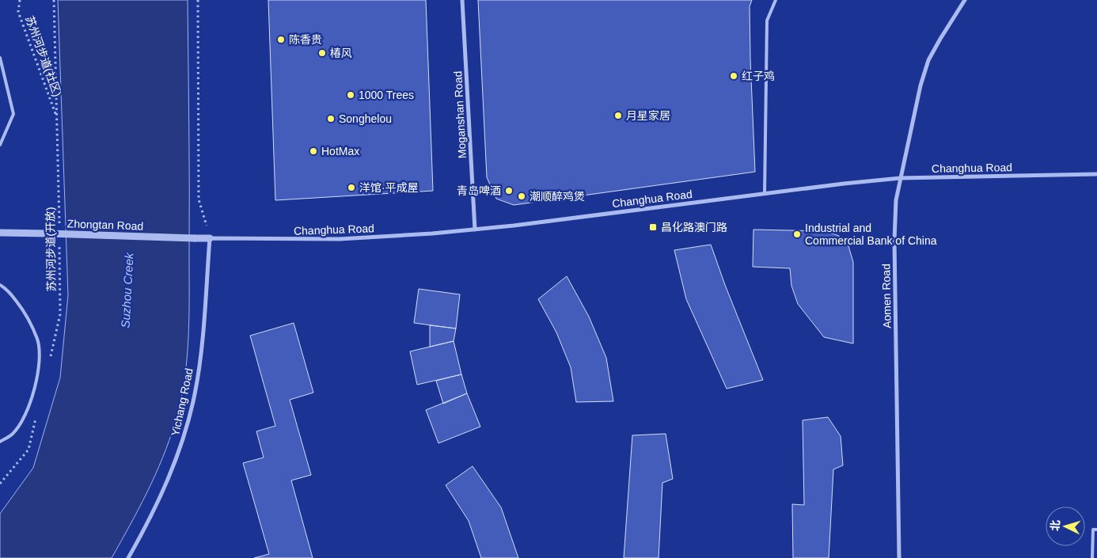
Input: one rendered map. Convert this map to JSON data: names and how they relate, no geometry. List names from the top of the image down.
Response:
{
  "streets": {
    "street": [
      "Moganshan Road",
      "Changhua Road",
      "Zhongtan Road",
      "Aomen Road",
      "Yichang Road"
    ],
    "path": ["苏州河步道(社区)", "苏州河步道(开放)"]
  },
  "crossings": [
    ["苏州河步道(社区)", "苏州河步道(开放)"],
    ["Moganshan Road", "Changhua Road"],
    ["Changhua Road", "Zhongtan Road"],
    ["Changhua Road", "Aomen Road"],
    ["Changhua Road", "Yichang Road"],
    ["Zhongtan Road", "Yichang Road"]
  ],
  "water": ["Suzhou Creek"],
  "places": {
    "other": [
      "陈香贵",
      "椿风",
      "红子鸡",
      "1000 Trees",
      "月星家居",
      "Songhelou",
      "HotMax",
      "洋馆·平成屋",
      "青岛啤酒",
      "潮顺醉鸡煲",
      "Industrial and Commercial Bank of China"
    ],
    "transit": ["昌化路澳门路"]
  },
  "north": "left"
}
